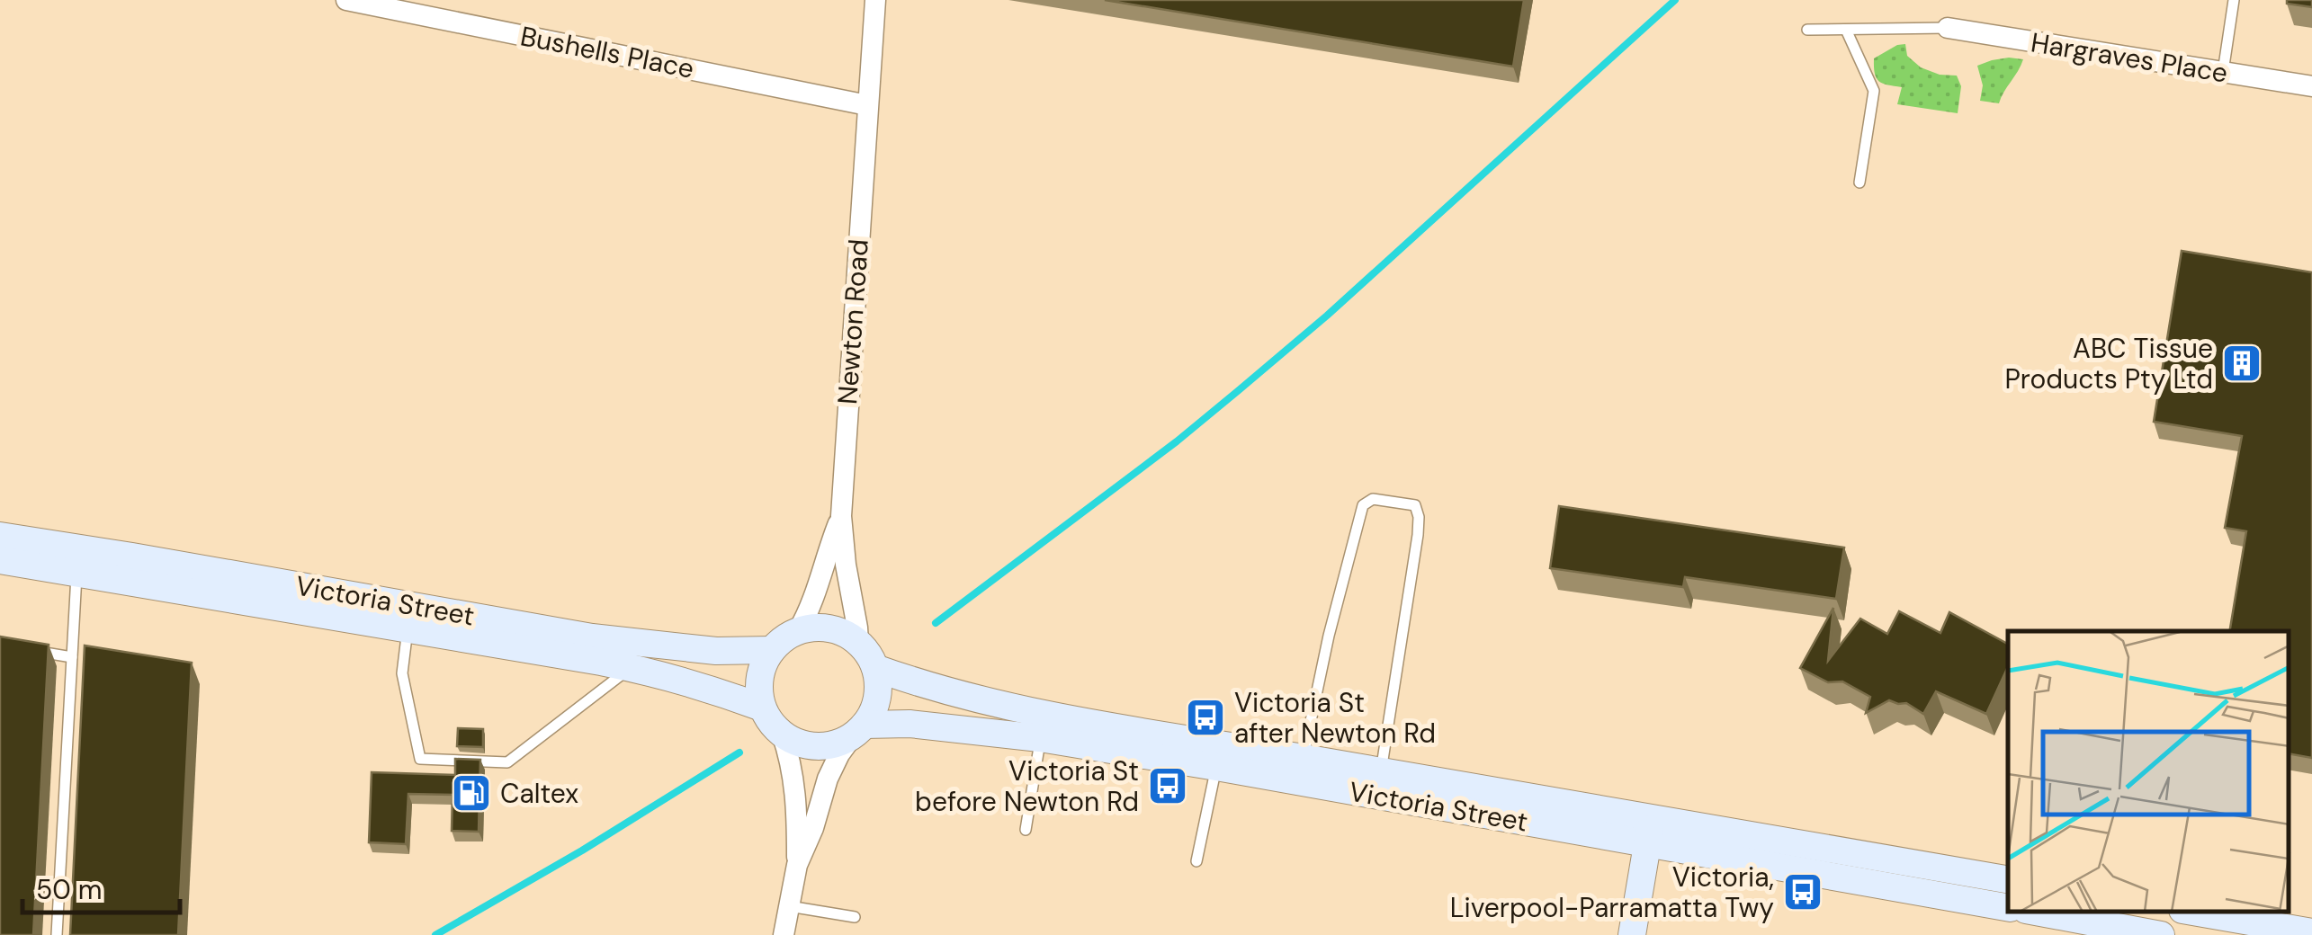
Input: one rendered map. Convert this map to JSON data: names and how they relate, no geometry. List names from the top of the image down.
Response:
{
  "streets": {
    "main road": ["Victoria Street"],
    "street": ["Bushells Place", "Hargraves Place", "Newton Road"]
  },
  "crossings": [
    ["Bushells Place", "Newton Road"],
    ["Newton Road", "Victoria Street"]
  ],
  "places": {
    "building": ["ABC Tissue Products Pty Ltd"],
    "bus stop": ["Victoria St after Newton Rd", "Victoria St before Newton Rd", "Victoria, Liverpool-Parramatta Twy"],
    "fuel station": ["Caltex"]
  },
  "scale_bar": "50 m"
}
